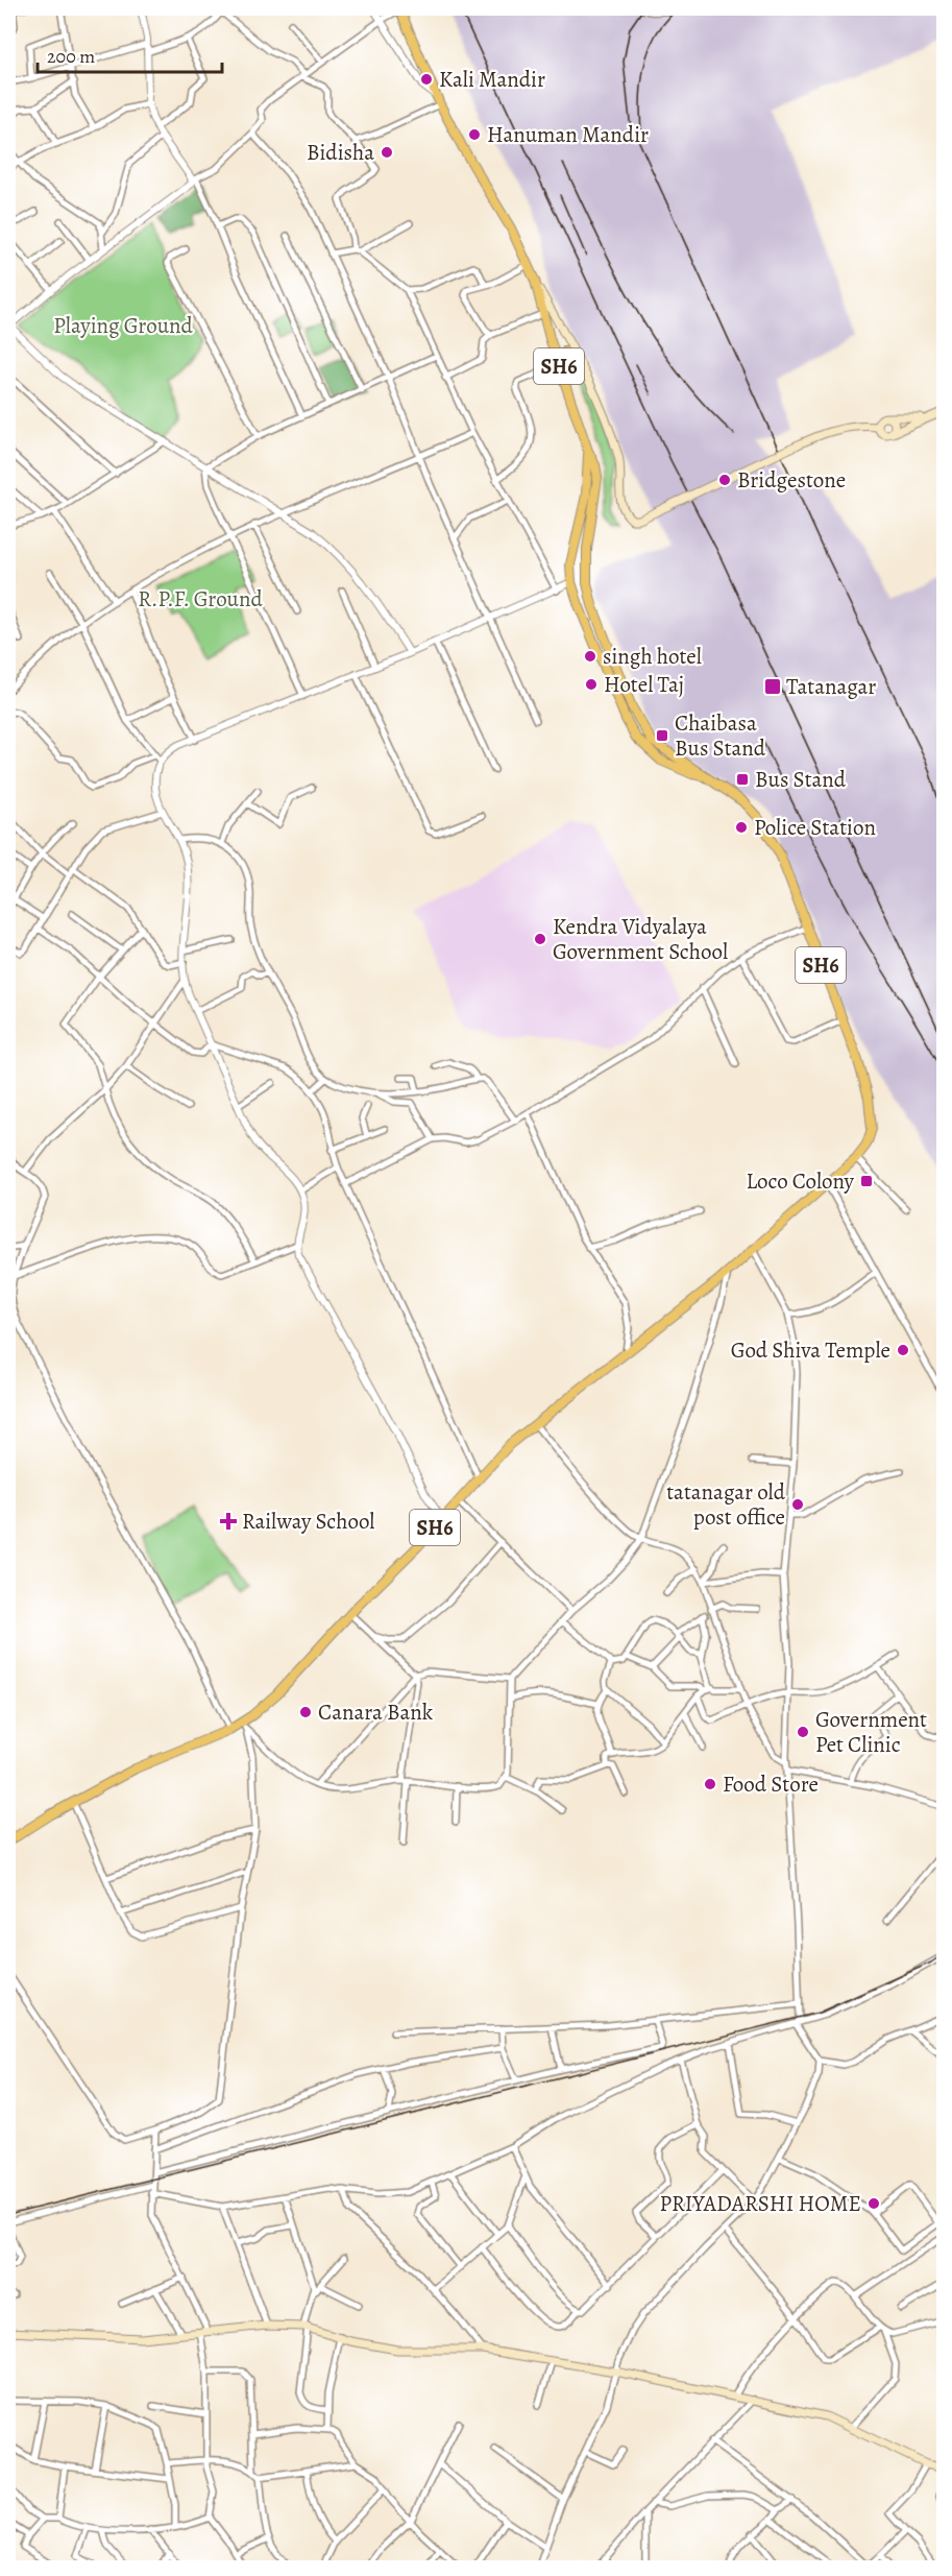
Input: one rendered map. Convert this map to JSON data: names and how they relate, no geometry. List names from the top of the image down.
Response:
{
  "streets": {
    "main road": ["SH6"]
  },
  "parks": ["Playing Ground", "R.P.F. Ground"],
  "places": {
    "other": [
      "Kali Mandir",
      "Hanuman Mandir",
      "Bidisha",
      "Bridgestone",
      "singh hotel",
      "Hotel Taj",
      "Police Station",
      "Kendra Vidyalaya Government School",
      "God Shiva Temple",
      "tatanagar old post office",
      "Canara Bank",
      "Government Pet Clinic",
      "Food Store",
      "PRIYADARSHI HOME"
    ],
    "transit": [
      "Tatanagar",
      "Chaibasa Bus Stand",
      "Bus Stand",
      "Loco Colony"
    ],
    "health": ["Railway School"]
  },
  "scale_bar": "200 m"
}
